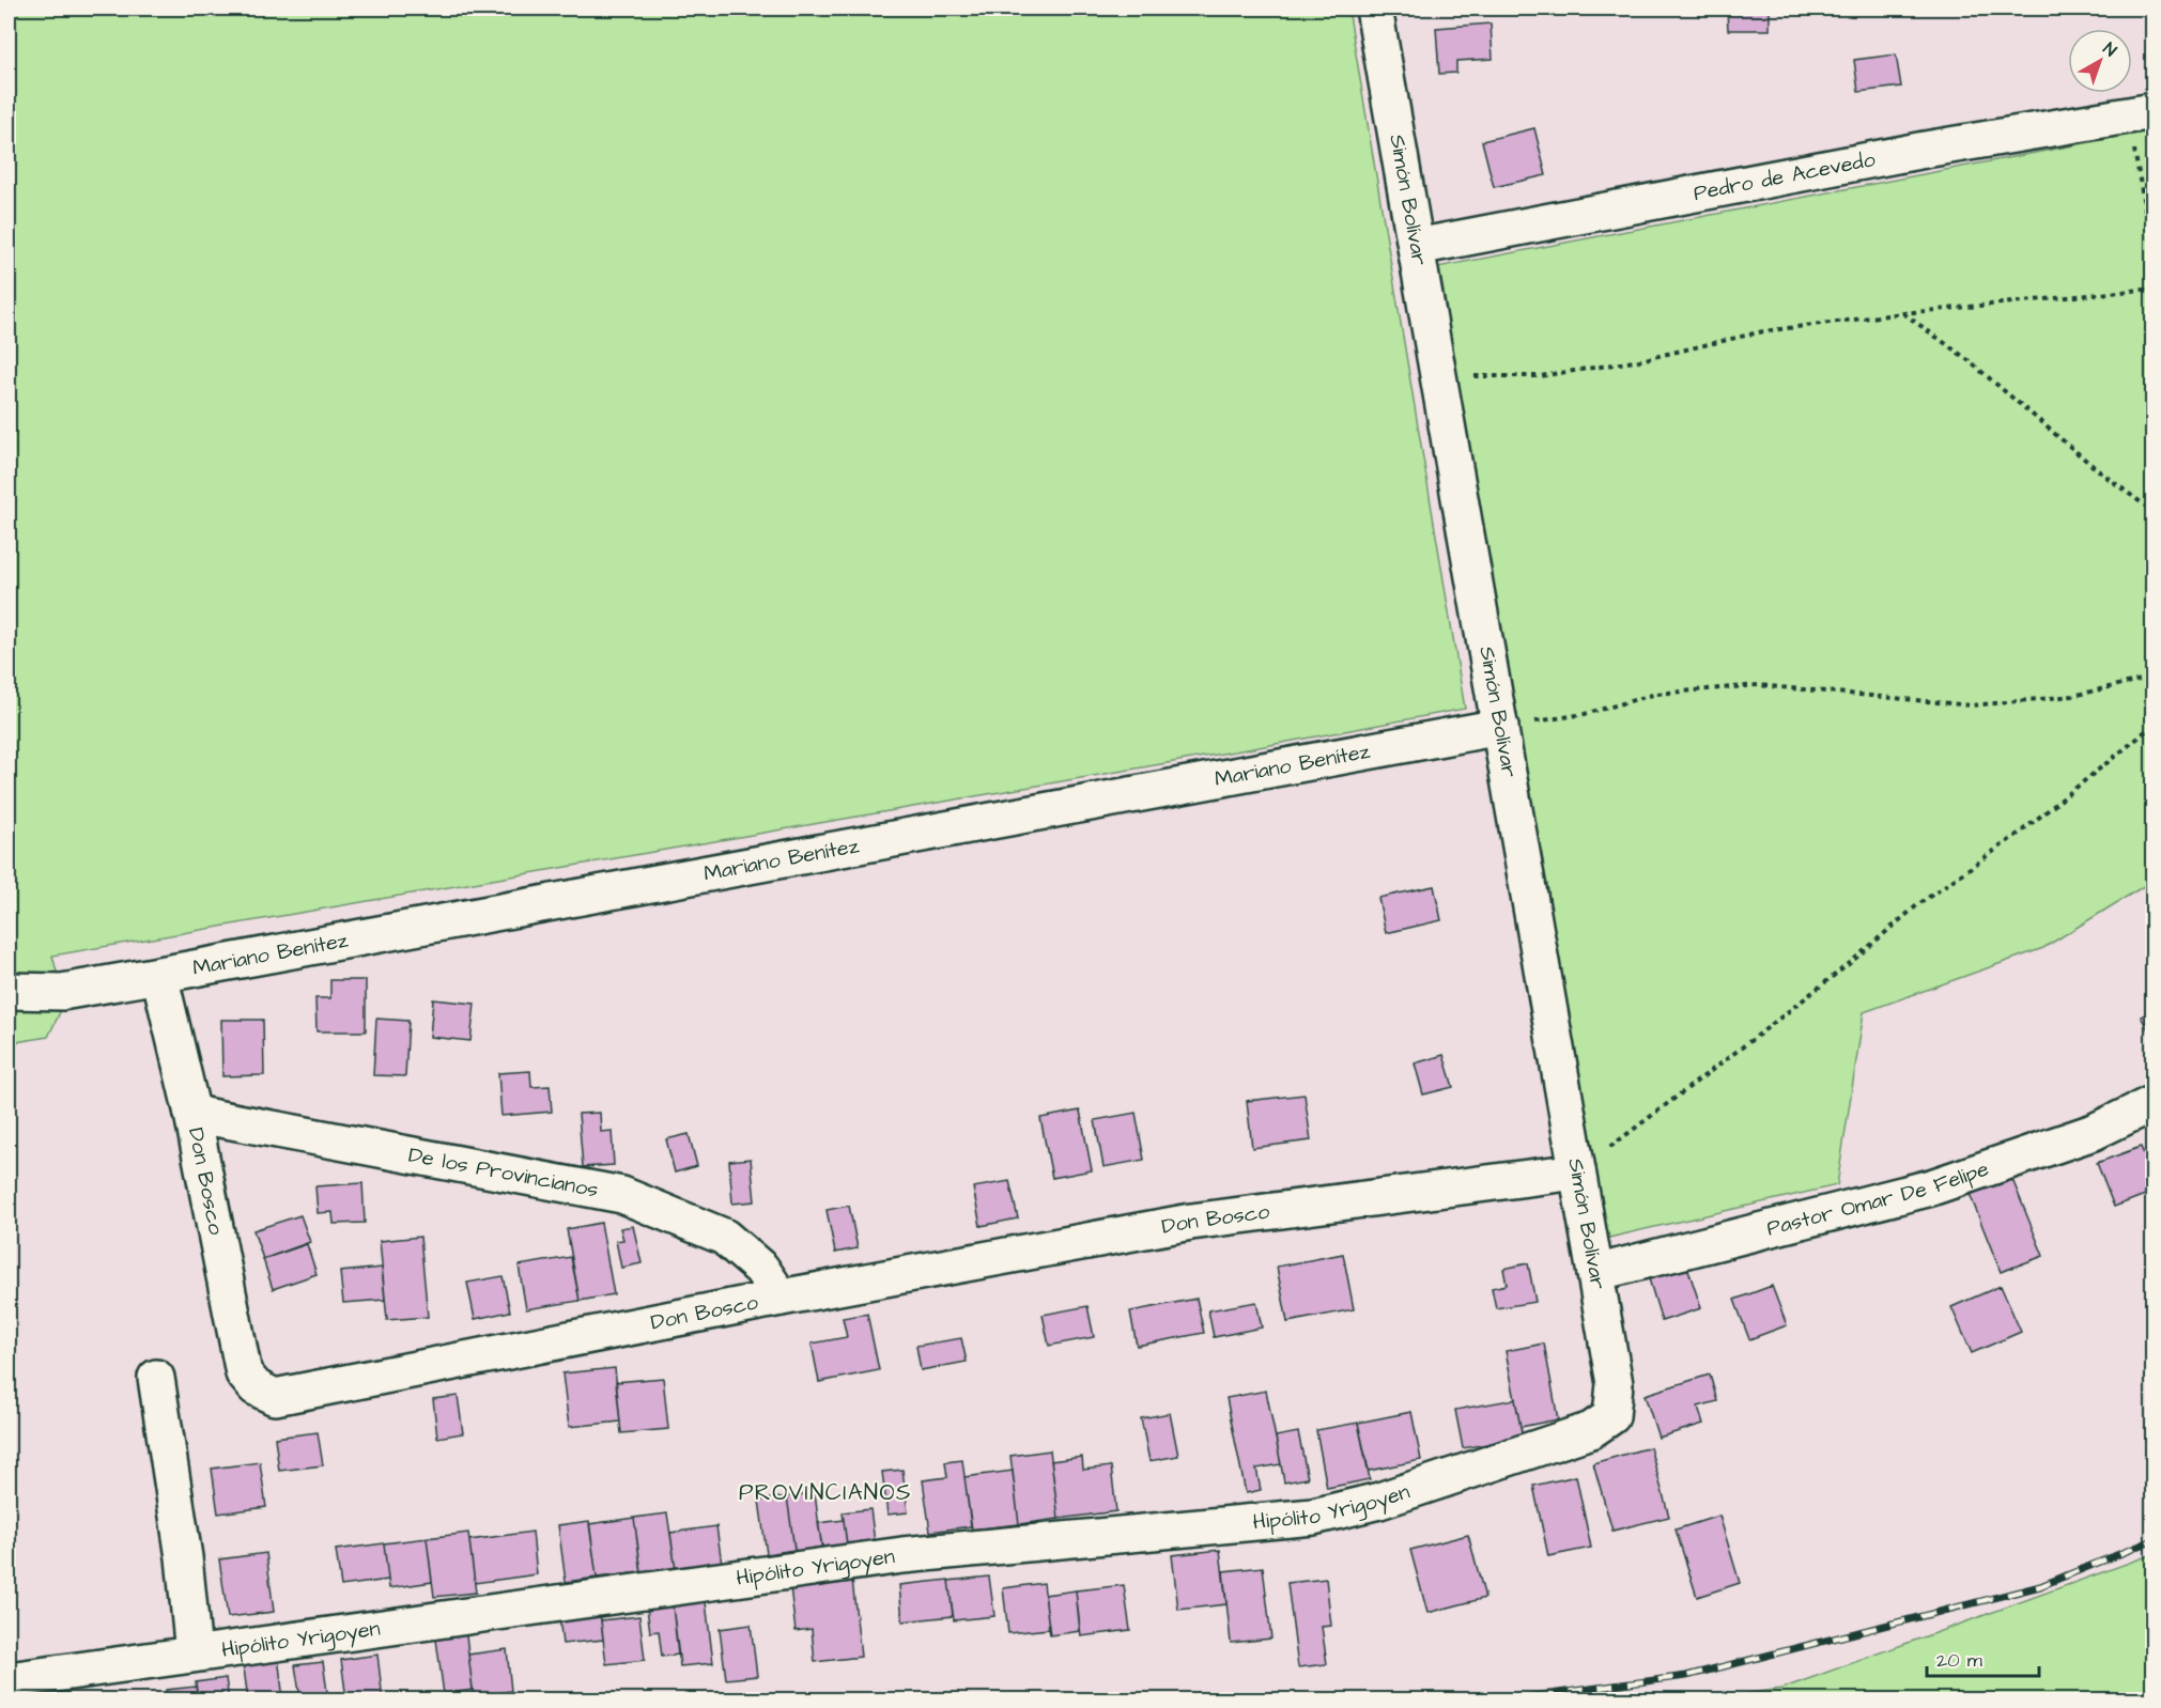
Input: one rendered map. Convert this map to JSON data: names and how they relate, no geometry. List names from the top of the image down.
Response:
{
  "streets": {
    "street": [
      "Pedro de Acevedo",
      "Simón Bolívar",
      "Mariano Benítez",
      "De los Provincianos",
      "Don Bosco",
      "Pastor Omar De Felipe",
      "Hipólito Yrigoyen"
    ]
  },
  "crossings": [
    ["Pedro de Acevedo", "Simón Bolívar"],
    ["Simón Bolívar", "Mariano Benítez"],
    ["Simón Bolívar", "Don Bosco"],
    ["Simón Bolívar", "Pastor Omar De Felipe"],
    ["Simón Bolívar", "Hipólito Yrigoyen"],
    ["Mariano Benítez", "Don Bosco"],
    ["De los Provincianos", "Don Bosco"]
  ],
  "districts": ["PROVINCIANOS"],
  "scale_bar": "20 m",
  "north": "top right"
}
